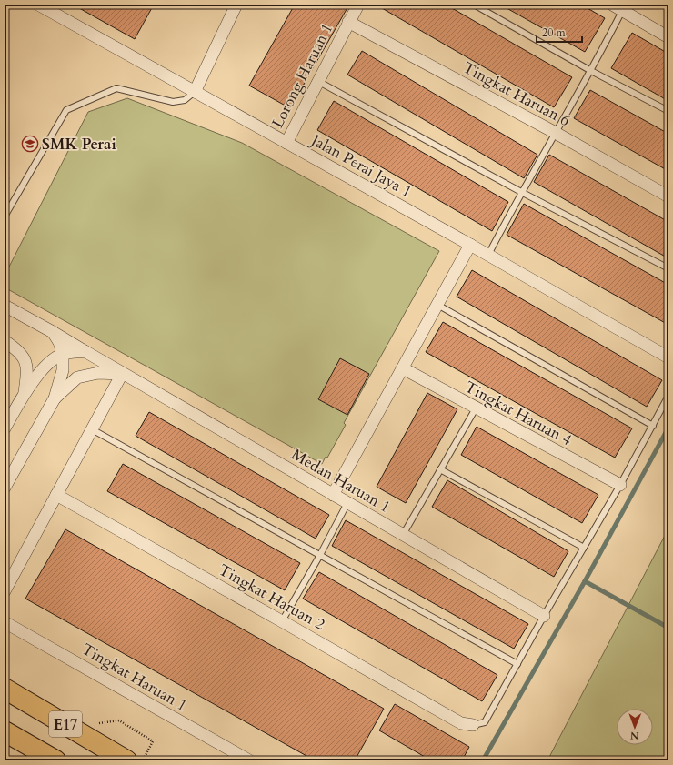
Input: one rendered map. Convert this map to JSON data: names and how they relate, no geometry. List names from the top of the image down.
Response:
{
  "streets": {
    "highway": ["E17"],
    "street": [
      "Lorong Haruan 1",
      "Tingkat Haruan 6",
      "Jalan Perai Jaya 1",
      "Tingkat Haruan 4",
      "Medan Haruan 1",
      "Tingkat Haruan 2",
      "Tingkat Haruan 1"
    ]
  },
  "crossings": [
    ["Lorong Haruan 1", "Tingkat Haruan 6"],
    ["Lorong Haruan 1", "Jalan Perai Jaya 1"]
  ],
  "places": {
    "school or university": ["SMK Perai"]
  },
  "scale_bar": "20 m",
  "north": "bottom"
}
